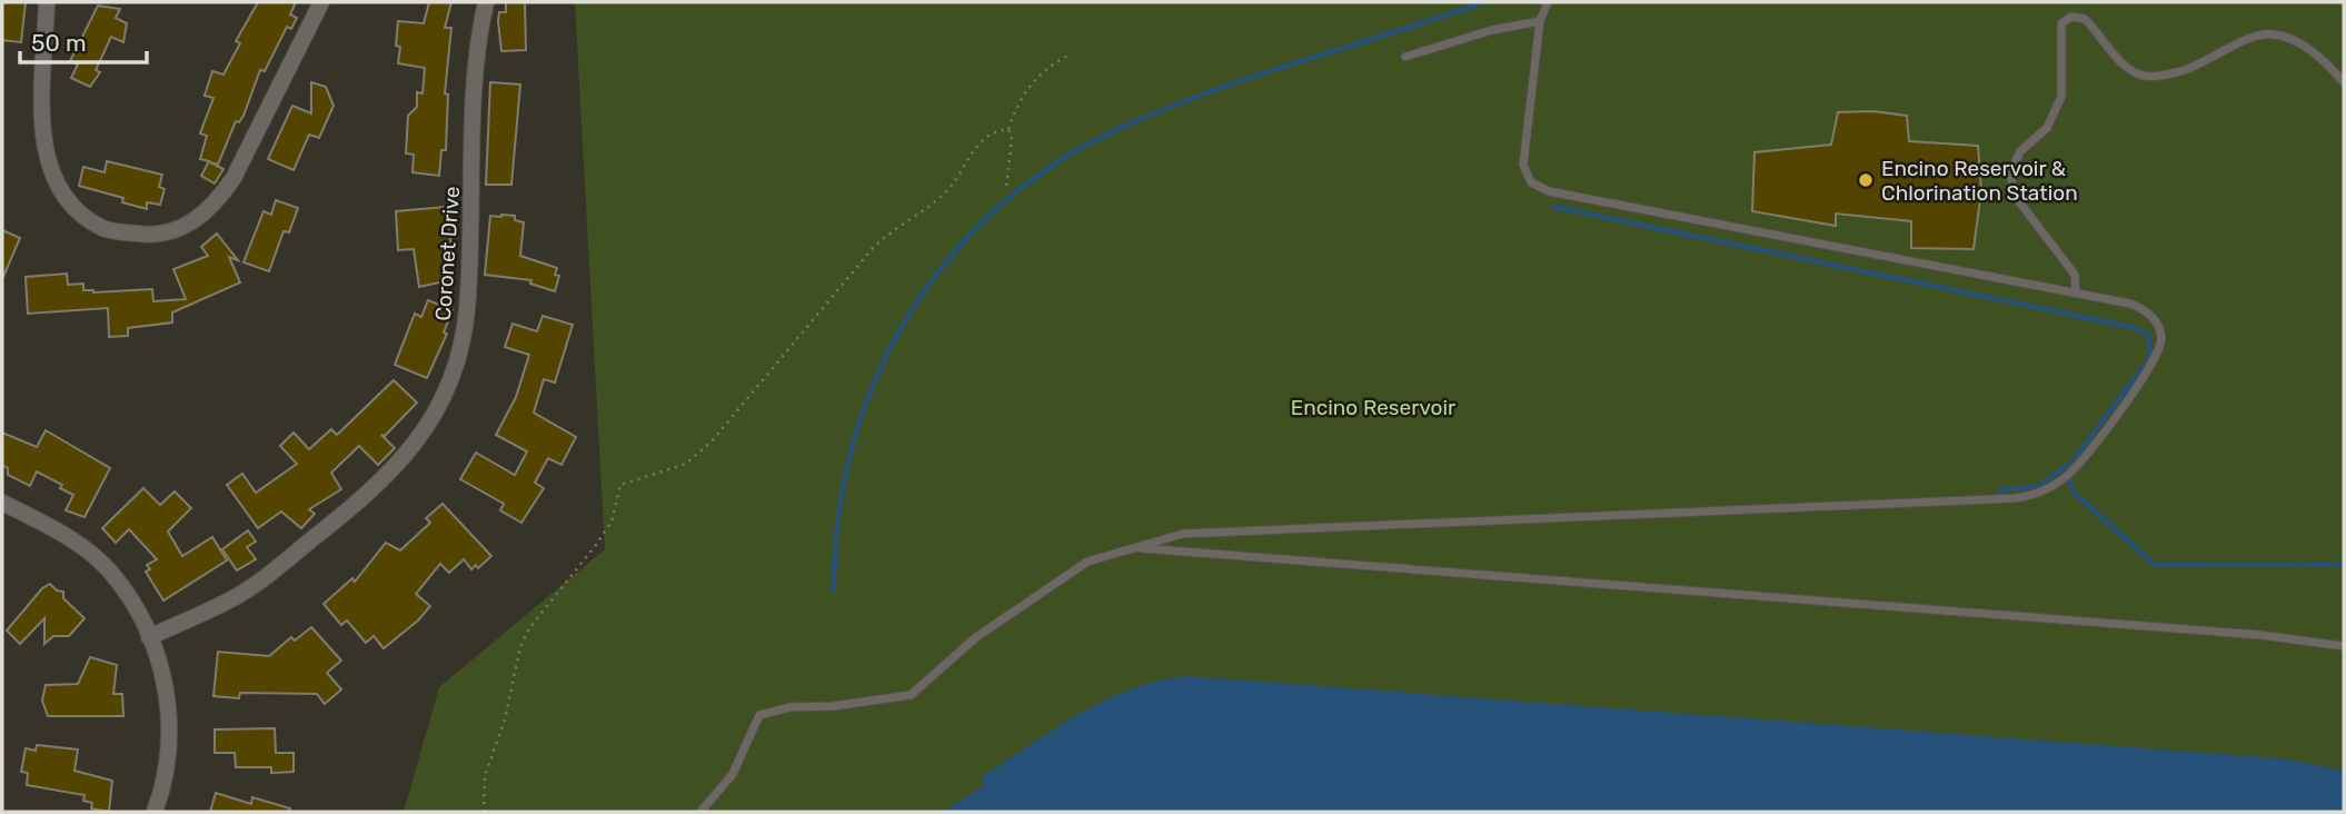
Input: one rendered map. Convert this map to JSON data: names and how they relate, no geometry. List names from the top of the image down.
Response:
{
  "streets": {
    "street": ["Coronet Drive"]
  },
  "parks": ["Encino Reservoir"],
  "places": ["Encino Reservoir & Chlorination Station"],
  "scale_bar": "50 m"
}
